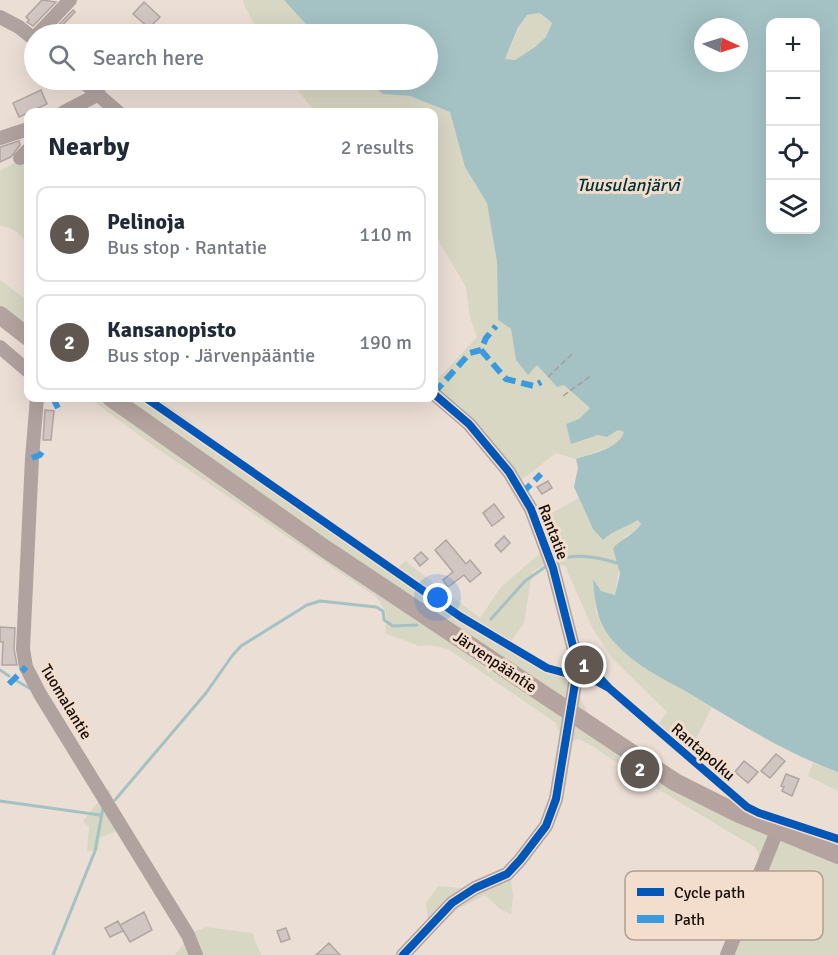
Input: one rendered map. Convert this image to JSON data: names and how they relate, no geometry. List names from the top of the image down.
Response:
{
  "streets": {
    "main road": ["Järvenpääntie"],
    "street": ["Rantatie", "Tuomalantie"],
    "cycle path": ["Rantapolku"]
  },
  "crossings": [
    ["Rantatie", "Järvenpääntie"]
  ],
  "water": ["Tuusulanjärvi"],
  "legend": ["Cycle path", "Path"],
  "north": "right",
  "page": {
    "map_buttons": ["+", "−"],
    "search": "Search here",
    "heading": ["Nearby", "2 results"],
    "list": [
      {
        "mark": "1",
        "name": "Pelinoja",
        "note": "Bus stop · Rantatie",
        "value": "110 m"
      },
      {
        "mark": "2",
        "name": "Kansanopisto",
        "note": "Bus stop · Järvenpääntie",
        "value": "190 m"
      }
    ],
    "pins": ["1", "2"]
  }
}
